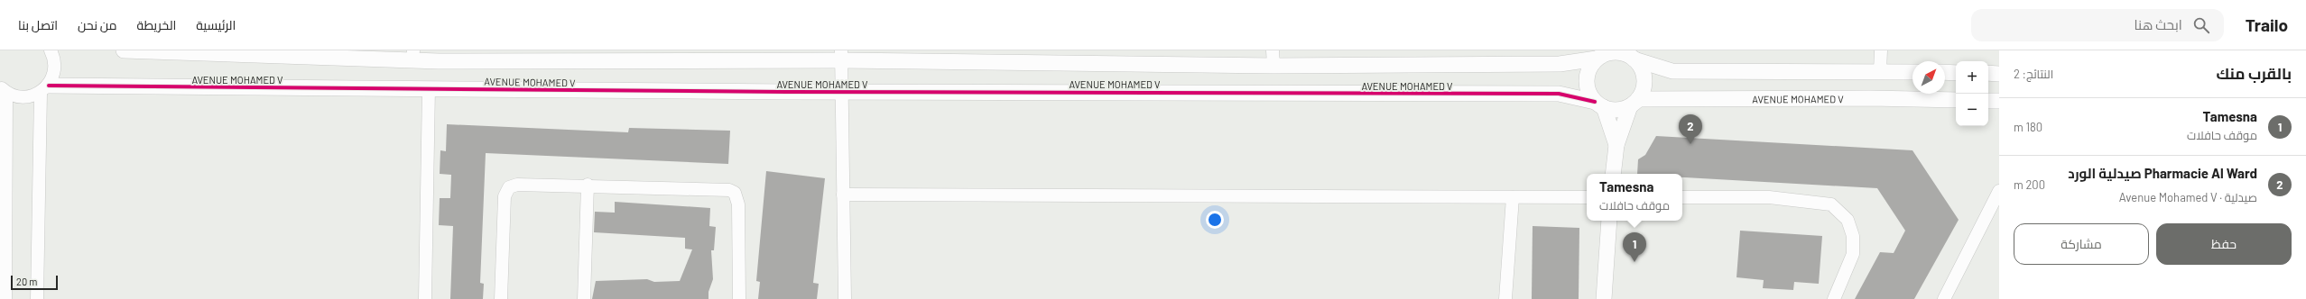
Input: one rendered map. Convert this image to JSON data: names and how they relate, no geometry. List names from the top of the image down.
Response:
{
  "streets": {
    "street": ["AVENUE MOHAMED V"]
  },
  "scale_bar": "20 m",
  "north": "top right",
  "page": {
    "header": "Trailo",
    "search": "ابحث هنا",
    "nav": [
      "الرئيسية",
      "الخريطة",
      "من نحن",
      "اتصل بنا"
    ],
    "heading": ["بالقرب منك", "النتائج: 2"],
    "map_buttons": ["+", "−"],
    "list": [
      {
        "mark": "1",
        "name": "Tamesna",
        "note": "موقف حافلات",
        "value": "180 m"
      },
      {
        "mark": "2",
        "name": "Pharmacie Al Ward صيدلية الورد",
        "note": "صيدلية · Avenue Mohamed V",
        "value": "200 m"
      }
    ],
    "pins": ["2", "1"],
    "popup": ["Tamesna", "موقف حافلات"],
    "buttons": ["حفظ", "مشاركة"],
    "scale": "20 m"
  }
}
